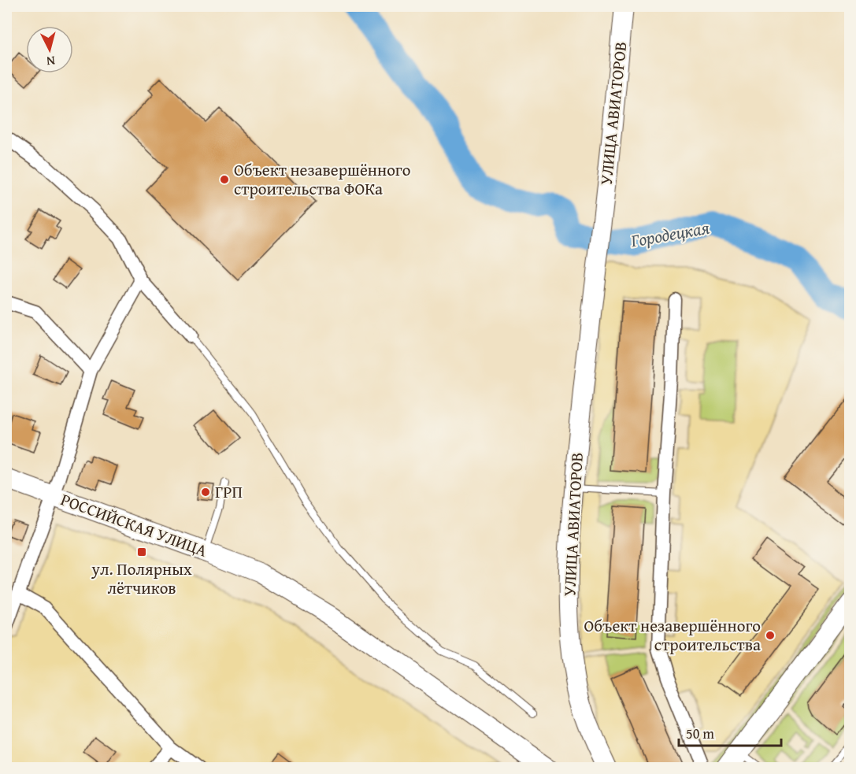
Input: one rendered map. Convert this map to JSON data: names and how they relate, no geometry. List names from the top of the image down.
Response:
{
  "streets": {
    "street": ["УЛИЦА АВИАТОРОВ", "РОССИЙСКАЯ УЛИЦА"]
  },
  "water": ["Городецкая"],
  "places": {
    "other": ["Объект незавершённого строительства ФОКа", "ГРП", "Объект незавершённого строительства"],
    "transit": ["ул. Полярных лётчиков"]
  },
  "scale_bar": "50 m",
  "north": "bottom"
}
